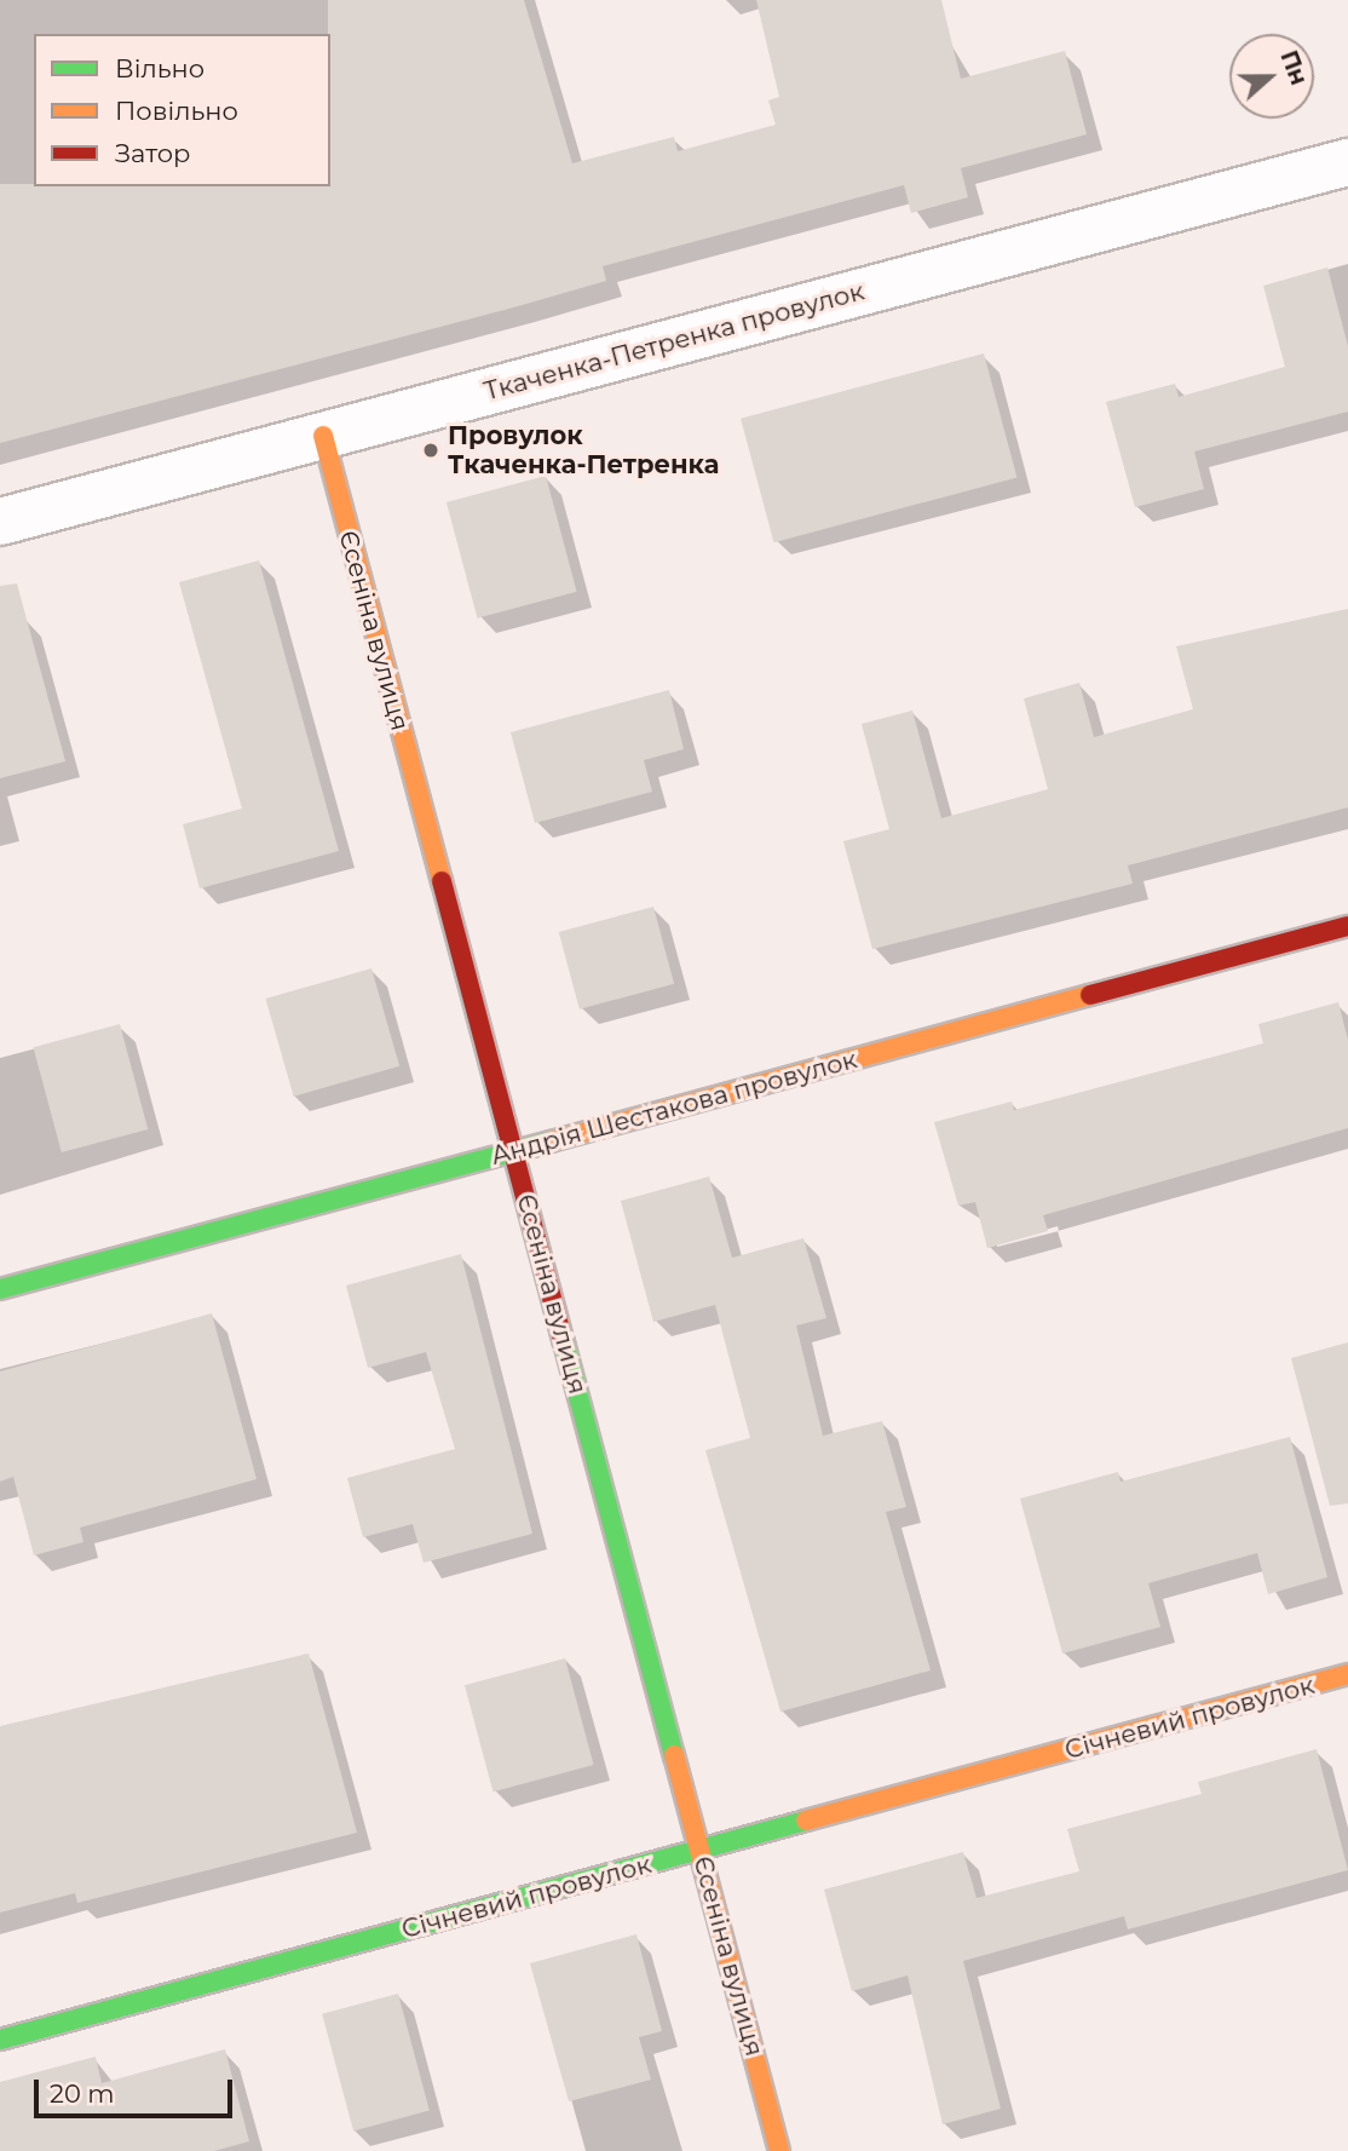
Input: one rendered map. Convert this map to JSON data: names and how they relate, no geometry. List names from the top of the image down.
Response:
{
  "streets": {
    "street": [
      "Ткаченка-Петренка провулок",
      "Єсеніна вулиця",
      "Андрія Шестакова провулок",
      "Січневий провулок"
    ]
  },
  "crossings": [
    ["Ткаченка-Петренка провулок", "Єсеніна вулиця"],
    ["Єсеніна вулиця", "Андрія Шестакова провулок"],
    ["Єсеніна вулиця", "Січневий провулок"]
  ],
  "places": ["Провулок Ткаченка-Петренка"],
  "legend": ["Вільно", "Повільно", "Затор"],
  "scale_bar": "20 m",
  "north": "right"
}
